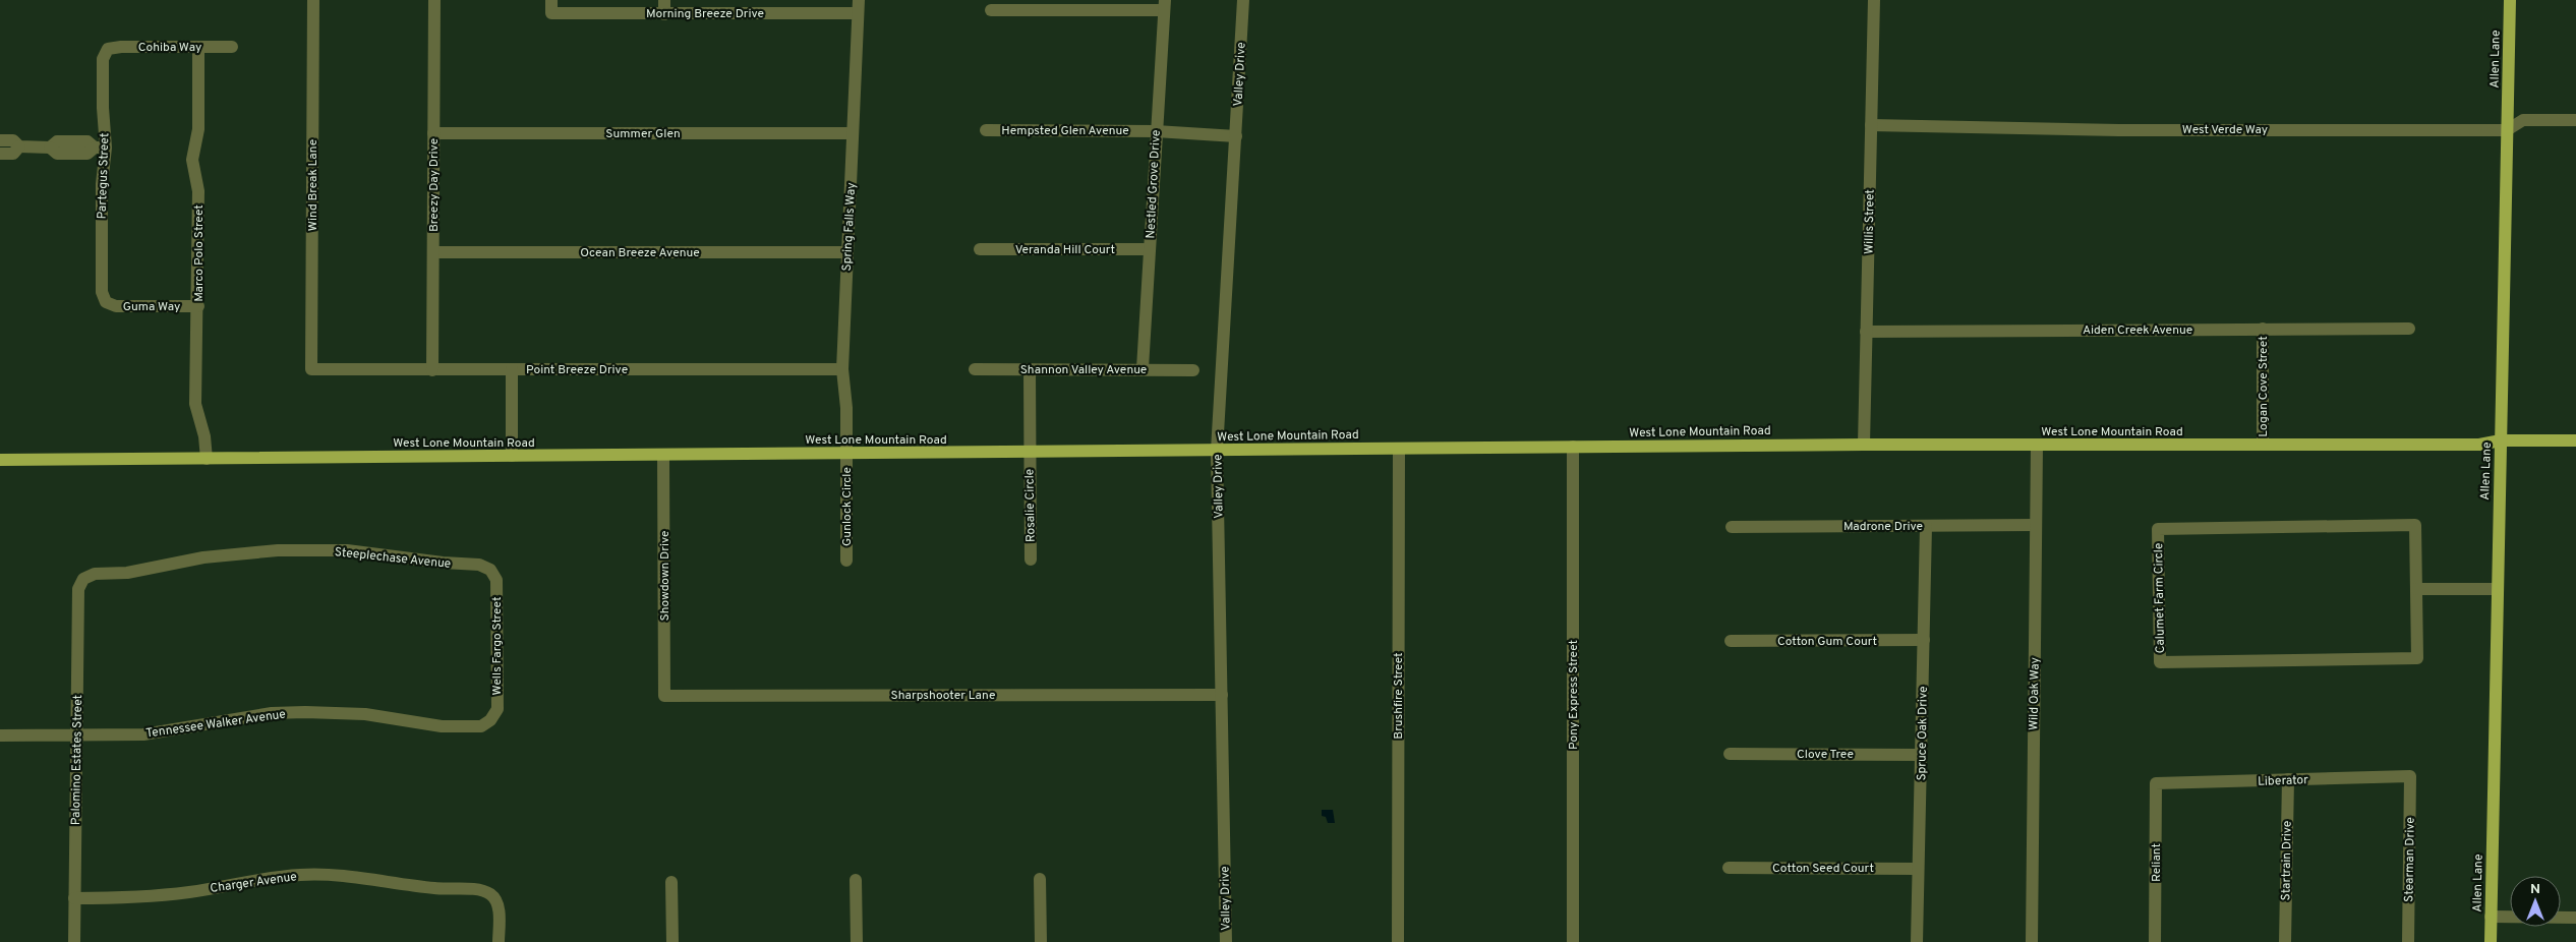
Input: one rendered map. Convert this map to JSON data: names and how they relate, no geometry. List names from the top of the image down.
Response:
{
  "streets": {
    "main road": ["Allen Lane", "West Lone Mountain Road"],
    "street": [
      "Morning Breeze Drive",
      "Cohiba Way",
      "Valley Drive",
      "West Verde Way",
      "Hempsted Glen Avenue",
      "Summer Glen",
      "Partegus Street",
      "Nestled Grove Drive",
      "Wind Break Lane",
      "Breezy Day Drive",
      "Willis Street",
      "Spring Falls Way",
      "Veranda Hill Court",
      "Ocean Breeze Avenue",
      "Marco Polo Street",
      "Guma Way",
      "Aiden Creek Avenue",
      "Point Breeze Drive",
      "Shannon Valley Avenue",
      "Logan Cove Street",
      "Rosalie Circle",
      "Gunlock Circle",
      "Madrone Drive",
      "Steeplechase Avenue",
      "Showdown Drive",
      "Calumet Farm Circle",
      "Cotton Gum Court",
      "Wells Fargo Street",
      "Wild Oak Way",
      "Sharpshooter Lane",
      "Pony Express Street",
      "Brushfire Street",
      "Tennessee Walker Avenue",
      "Spruce Oak Drive",
      "Clove Tree",
      "Palomino Estates Street",
      "Liberator",
      "Stearman Drive",
      "Startrain Drive",
      "Reliant",
      "Cotton Seed Court",
      "Charger Avenue"
    ]
  },
  "crossings": [
    ["Morning Breeze Drive", "Spring Falls Way"],
    ["Cohiba Way", "Partegus Street"],
    ["Cohiba Way", "Marco Polo Street"],
    ["Allen Lane", "West Verde Way"],
    ["Allen Lane", "West Lone Mountain Road"],
    ["Valley Drive", "Hempsted Glen Avenue"],
    ["Valley Drive", "West Lone Mountain Road"],
    ["Valley Drive", "Sharpshooter Lane"],
    ["West Verde Way", "Willis Street"],
    ["Hempsted Glen Avenue", "Nestled Grove Drive"],
    ["Summer Glen", "Breezy Day Drive"],
    ["Summer Glen", "Spring Falls Way"],
    ["Partegus Street", "Guma Way"],
    ["Nestled Grove Drive", "Veranda Hill Court"],
    ["Nestled Grove Drive", "Shannon Valley Avenue"],
    ["Wind Break Lane", "Point Breeze Drive"],
    ["Breezy Day Drive", "Ocean Breeze Avenue"],
    ["Breezy Day Drive", "Point Breeze Drive"],
    ["Willis Street", "Aiden Creek Avenue"],
    ["Willis Street", "West Lone Mountain Road"],
    ["Spring Falls Way", "Ocean Breeze Avenue"],
    ["Spring Falls Way", "Point Breeze Drive"],
    ["Spring Falls Way", "West Lone Mountain Road"],
    ["Spring Falls Way", "Gunlock Circle"],
    ["Marco Polo Street", "Guma Way"],
    ["Marco Polo Street", "West Lone Mountain Road"],
    ["Aiden Creek Avenue", "Logan Cove Street"],
    ["Shannon Valley Avenue", "Rosalie Circle"],
    ["Logan Cove Street", "West Lone Mountain Road"],
    ["West Lone Mountain Road", "Rosalie Circle"],
    ["West Lone Mountain Road", "Gunlock Circle"],
    ["West Lone Mountain Road", "Showdown Drive"],
    ["West Lone Mountain Road", "Wild Oak Way"],
    ["West Lone Mountain Road", "Pony Express Street"],
    ["West Lone Mountain Road", "Brushfire Street"],
    ["Madrone Drive", "Wild Oak Way"],
    ["Madrone Drive", "Spruce Oak Drive"],
    ["Steeplechase Avenue", "Wells Fargo Street"],
    ["Steeplechase Avenue", "Palomino Estates Street"],
    ["Showdown Drive", "Sharpshooter Lane"],
    ["Cotton Gum Court", "Spruce Oak Drive"],
    ["Wells Fargo Street", "Tennessee Walker Avenue"],
    ["Tennessee Walker Avenue", "Palomino Estates Street"],
    ["Spruce Oak Drive", "Clove Tree"],
    ["Spruce Oak Drive", "Cotton Seed Court"],
    ["Palomino Estates Street", "Charger Avenue"],
    ["Liberator", "Stearman Drive"],
    ["Liberator", "Startrain Drive"],
    ["Liberator", "Reliant"]
  ],
  "north": "top"
}
